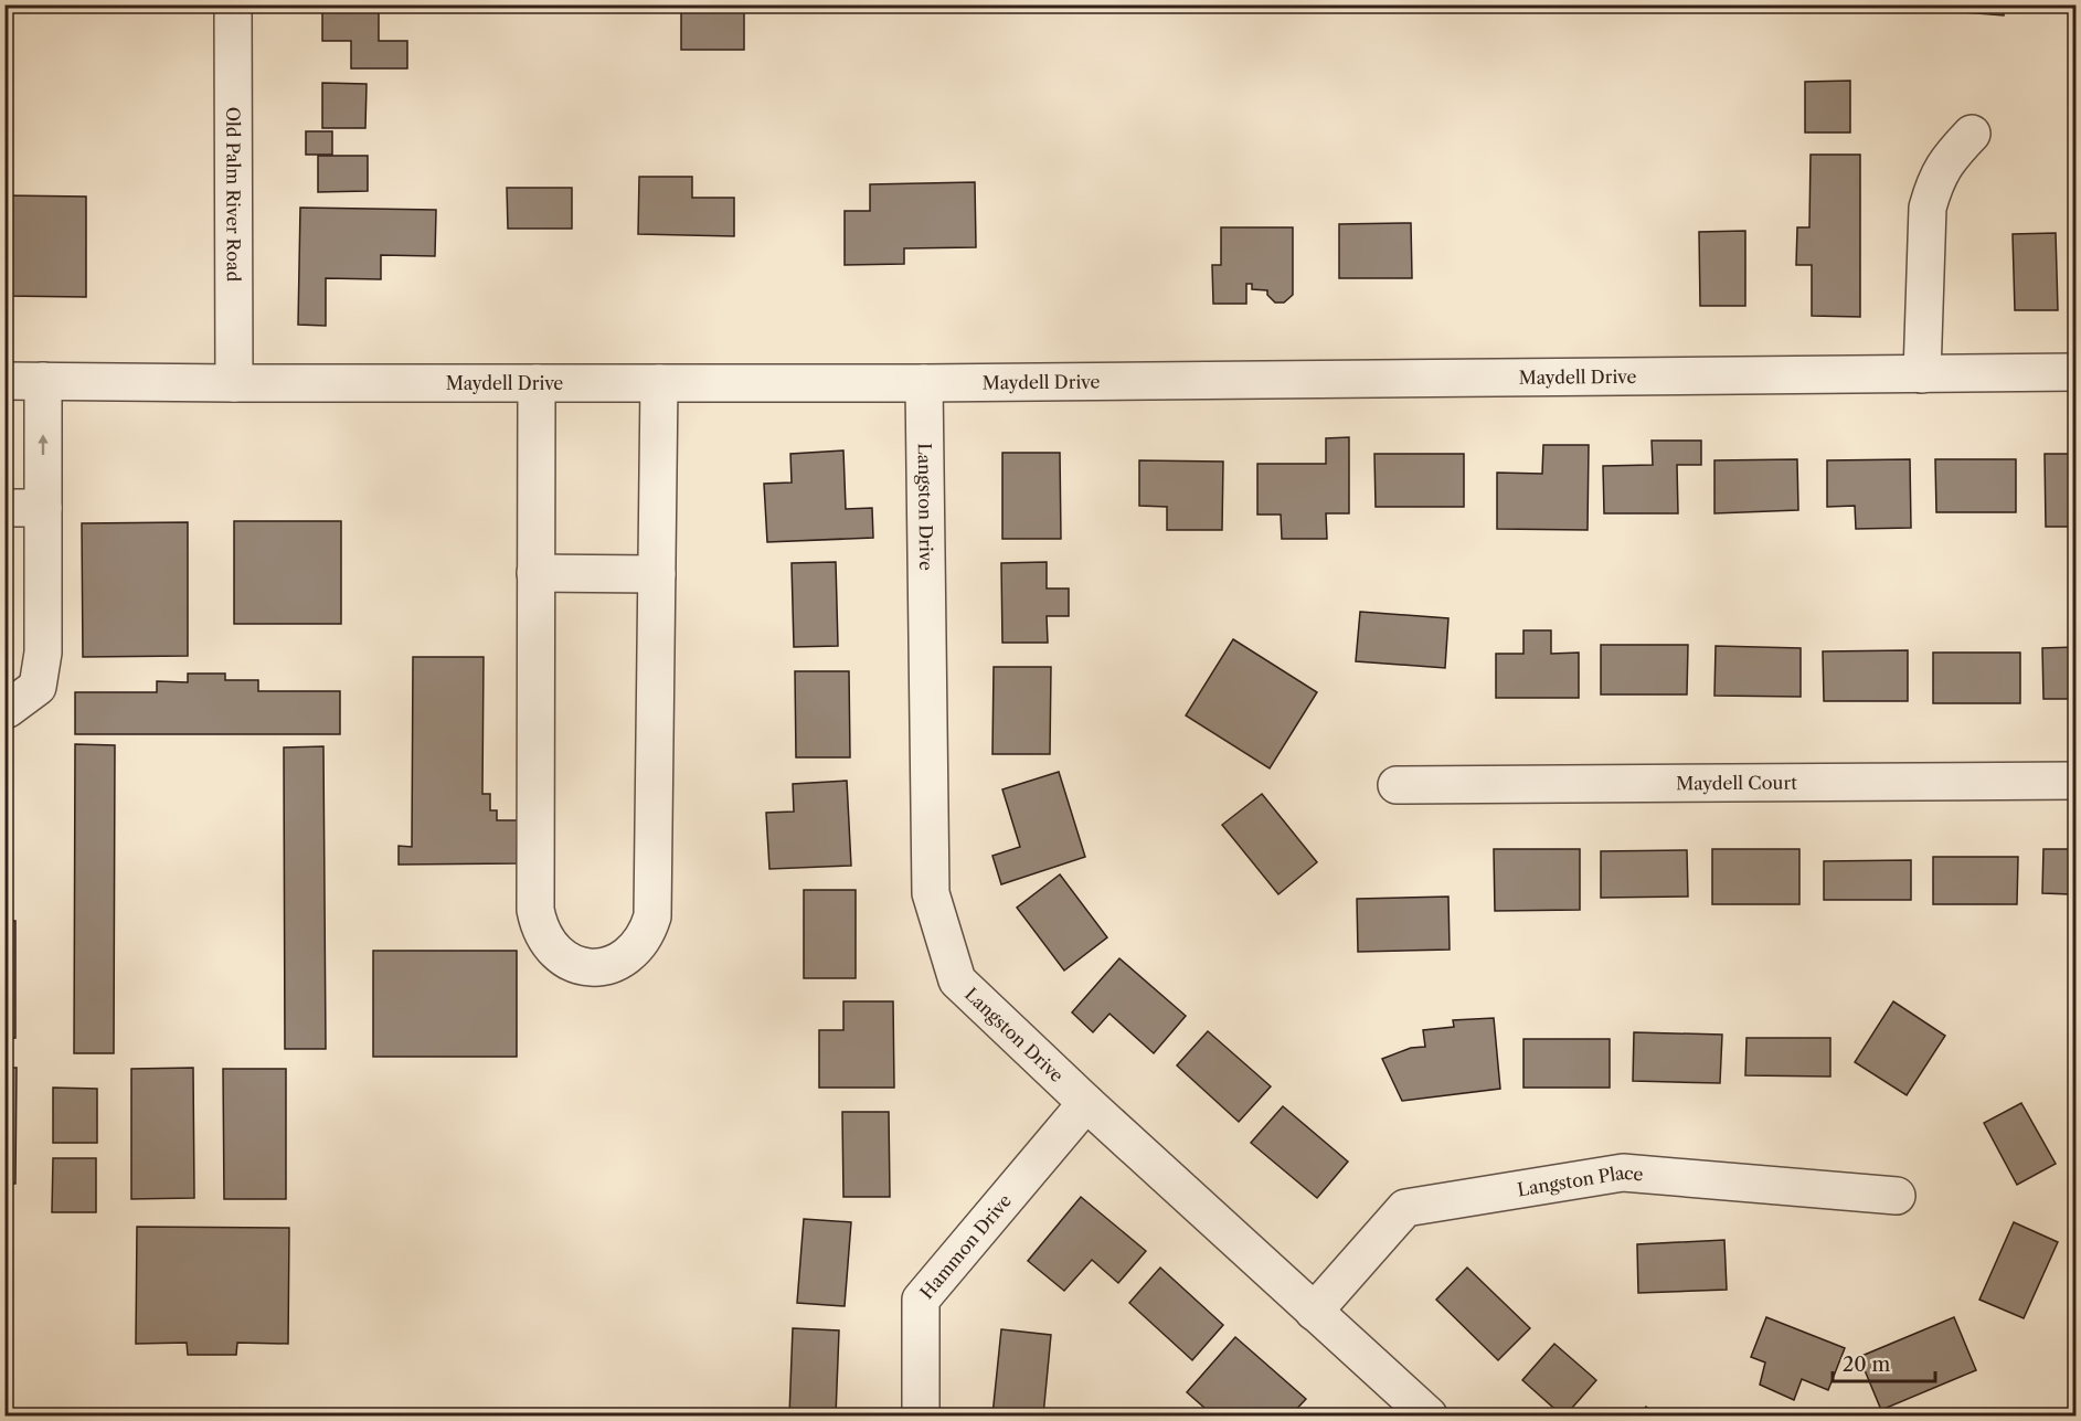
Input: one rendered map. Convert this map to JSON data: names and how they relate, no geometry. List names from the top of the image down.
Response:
{
  "streets": {
    "street": [
      "Old Palm River Road",
      "Maydell Drive",
      "Langston Drive",
      "Maydell Court",
      "Langston Place",
      "Hammon Drive"
    ]
  },
  "crossings": [
    ["Old Palm River Road", "Maydell Drive"],
    ["Maydell Drive", "Langston Drive"],
    ["Langston Drive", "Langston Place"],
    ["Langston Drive", "Hammon Drive"]
  ],
  "scale_bar": "20 m"
}
